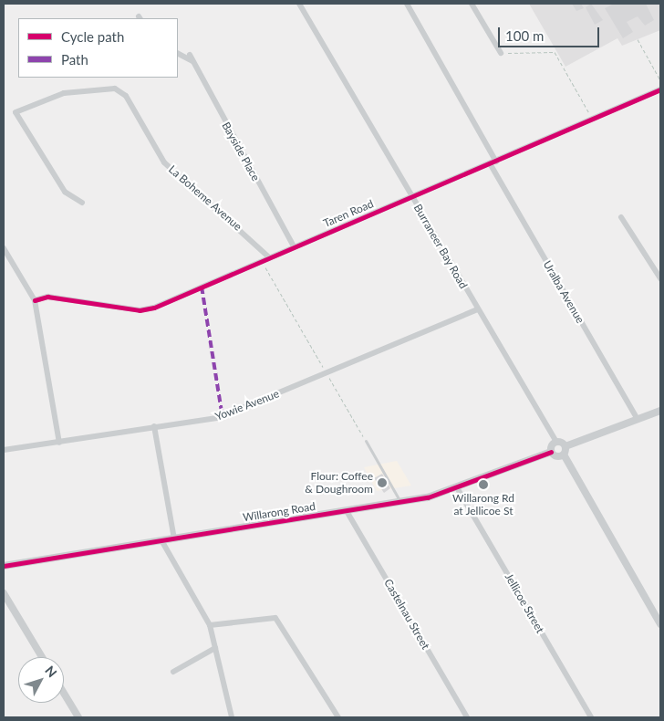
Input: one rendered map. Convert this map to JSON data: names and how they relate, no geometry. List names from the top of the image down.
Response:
{
  "streets": {
    "street": [
      "Bayside Place",
      "La Boheme Avenue",
      "Taren Road",
      "Burraneer Bay Road",
      "Uralba Avenue",
      "Yowie Avenue",
      "Willarong Road",
      "Jellicoe Street",
      "Castelnau Street"
    ]
  },
  "crossings": [
    ["Bayside Place", "Taren Road"],
    ["La Boheme Avenue", "Taren Road"],
    ["Taren Road", "Burraneer Bay Road"],
    ["Taren Road", "Uralba Avenue"],
    ["Burraneer Bay Road", "Yowie Avenue"],
    ["Willarong Road", "Jellicoe Street"],
    ["Willarong Road", "Castelnau Street"]
  ],
  "places": ["Flour: Coffee & Doughroom", "Willarong Rd at Jellicoe St"],
  "legend": ["Cycle path", "Path"],
  "scale_bar": "100 m",
  "north": "top right"
}
